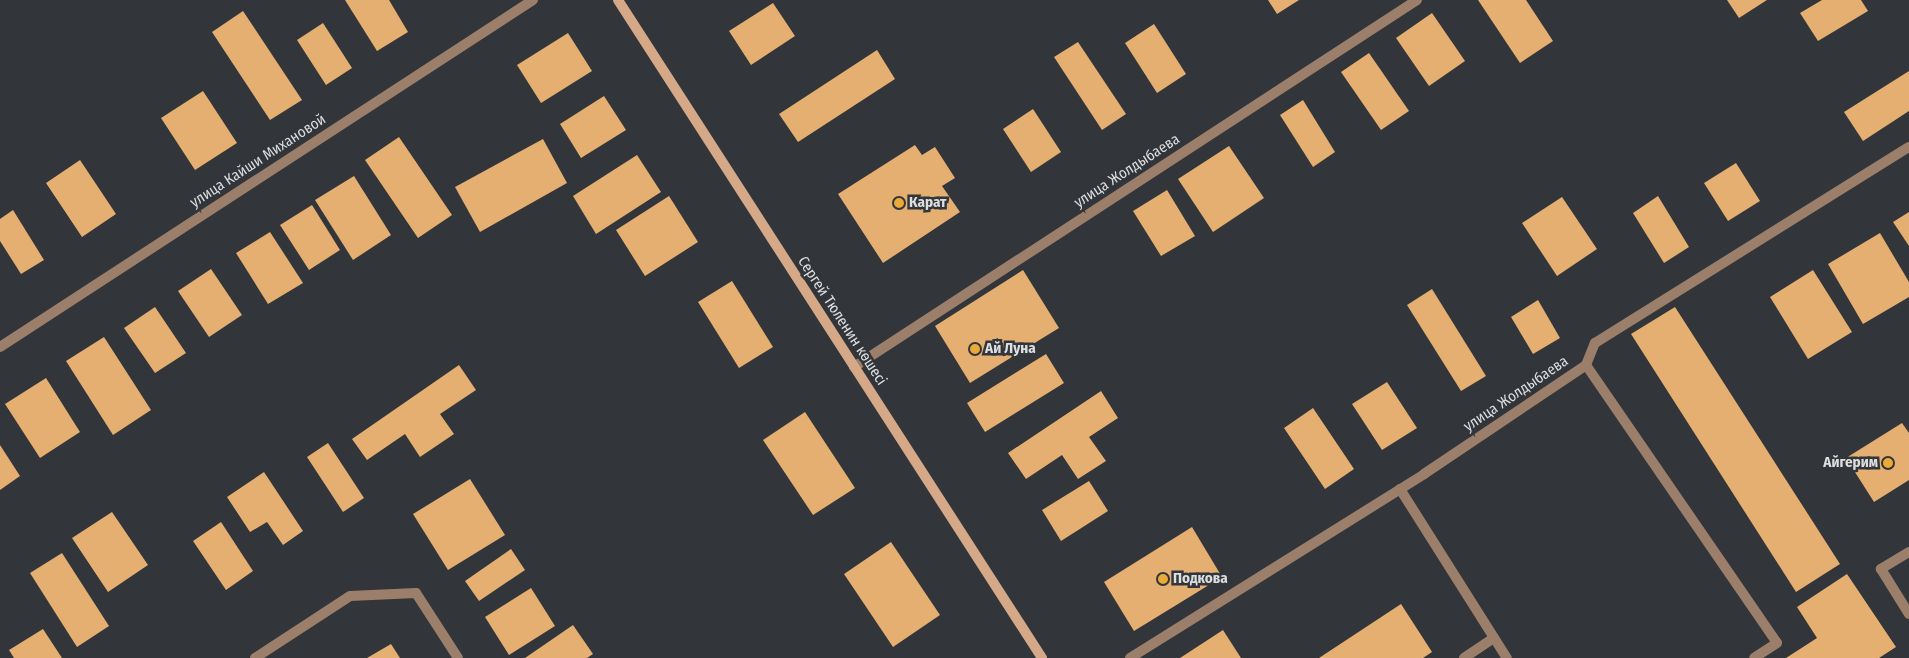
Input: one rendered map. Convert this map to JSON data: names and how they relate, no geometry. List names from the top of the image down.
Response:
{
  "streets": {
    "main road": ["Сергей Тюленин көшесі"],
    "street": ["улица Кайши Михановой", "улица Жолдыбаева"]
  },
  "crossings": [
    ["улица Жолдыбаева", "Сергей Тюленин көшесі"]
  ],
  "places": [
    "Карат",
    "Ай Луна",
    "Айгерим",
    "Подкова"
  ]
}
